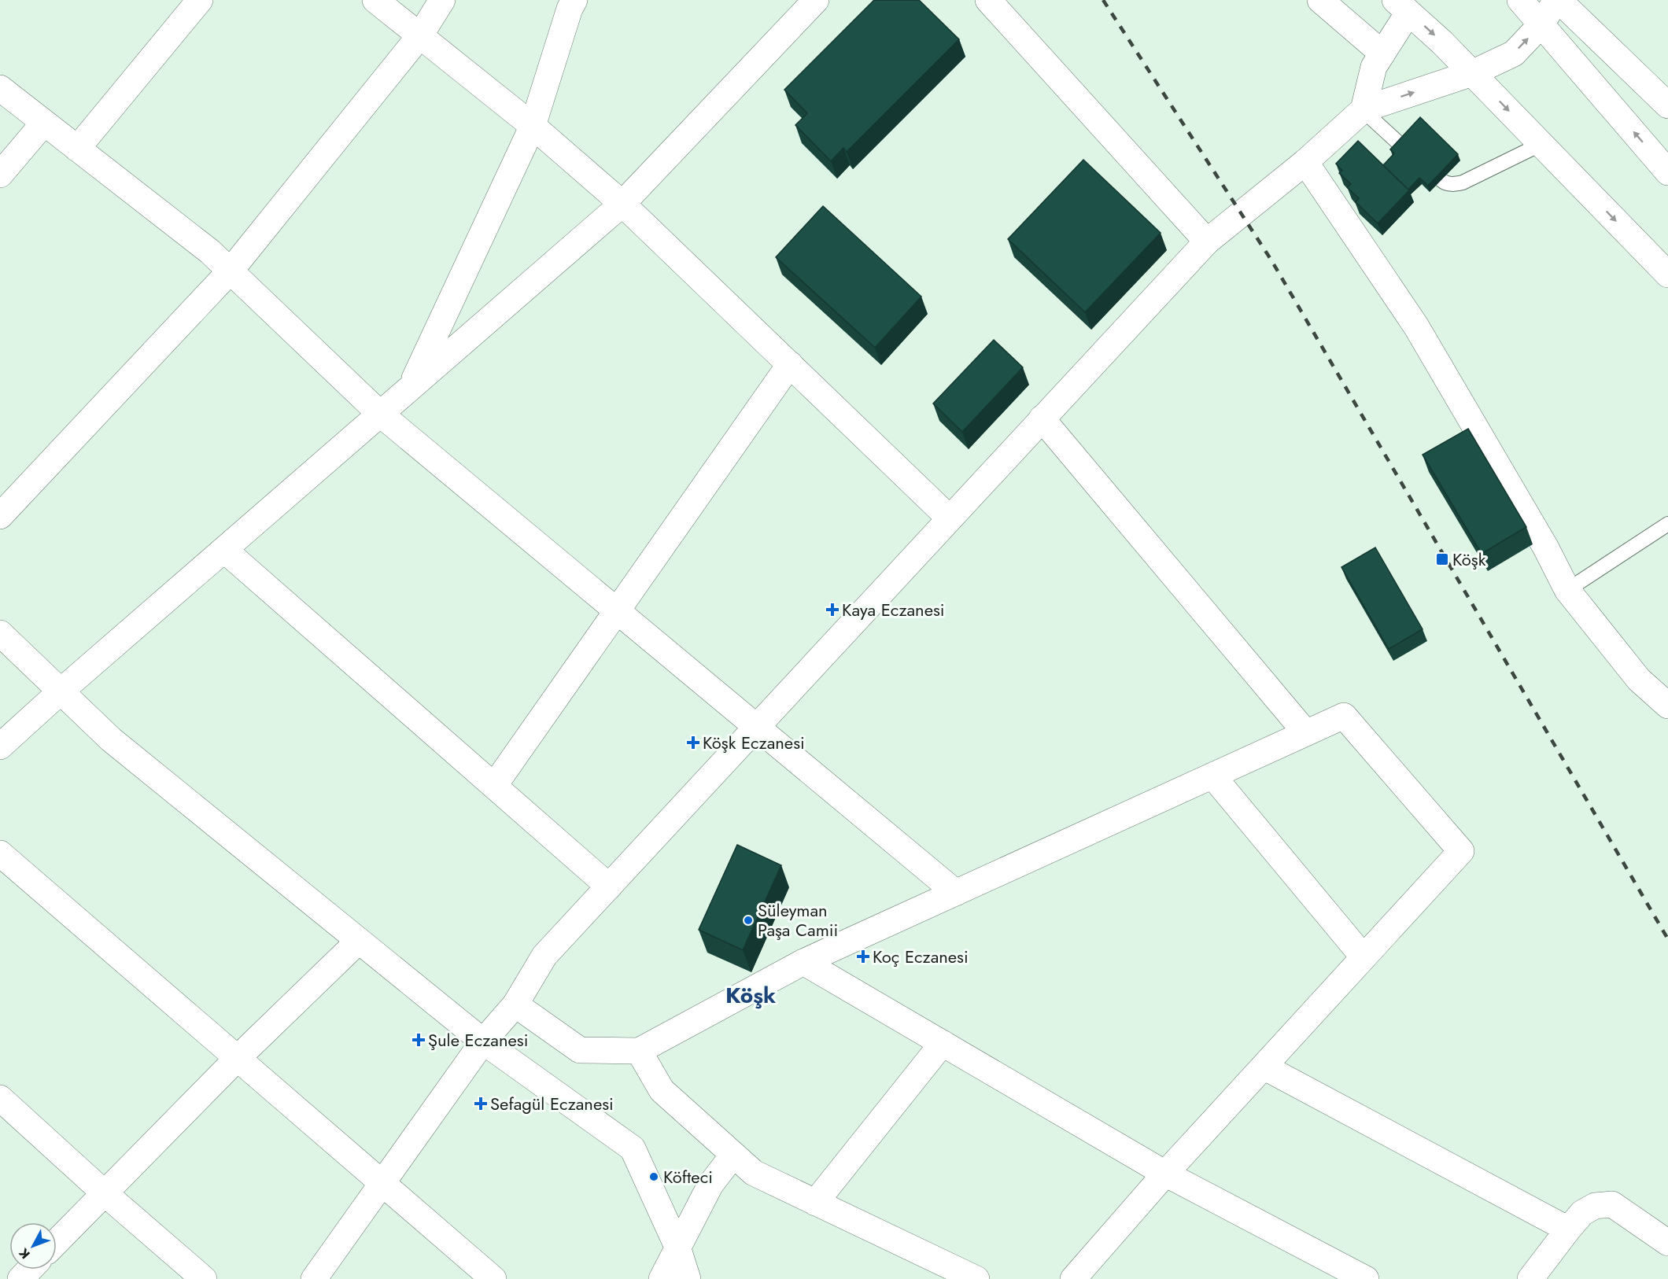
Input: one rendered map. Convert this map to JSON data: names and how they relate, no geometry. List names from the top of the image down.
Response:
{
  "districts": ["Köşk"],
  "places": {
    "transit": ["Köşk"],
    "health": [
      "Kaya Eczanesi",
      "Köşk Eczanesi",
      "Koç Eczanesi",
      "Şule Eczanesi",
      "Sefagül Eczanesi"
    ],
    "other": ["Süleyman Paşa Camii", "Köfteci"]
  },
  "north": "bottom left"
}
